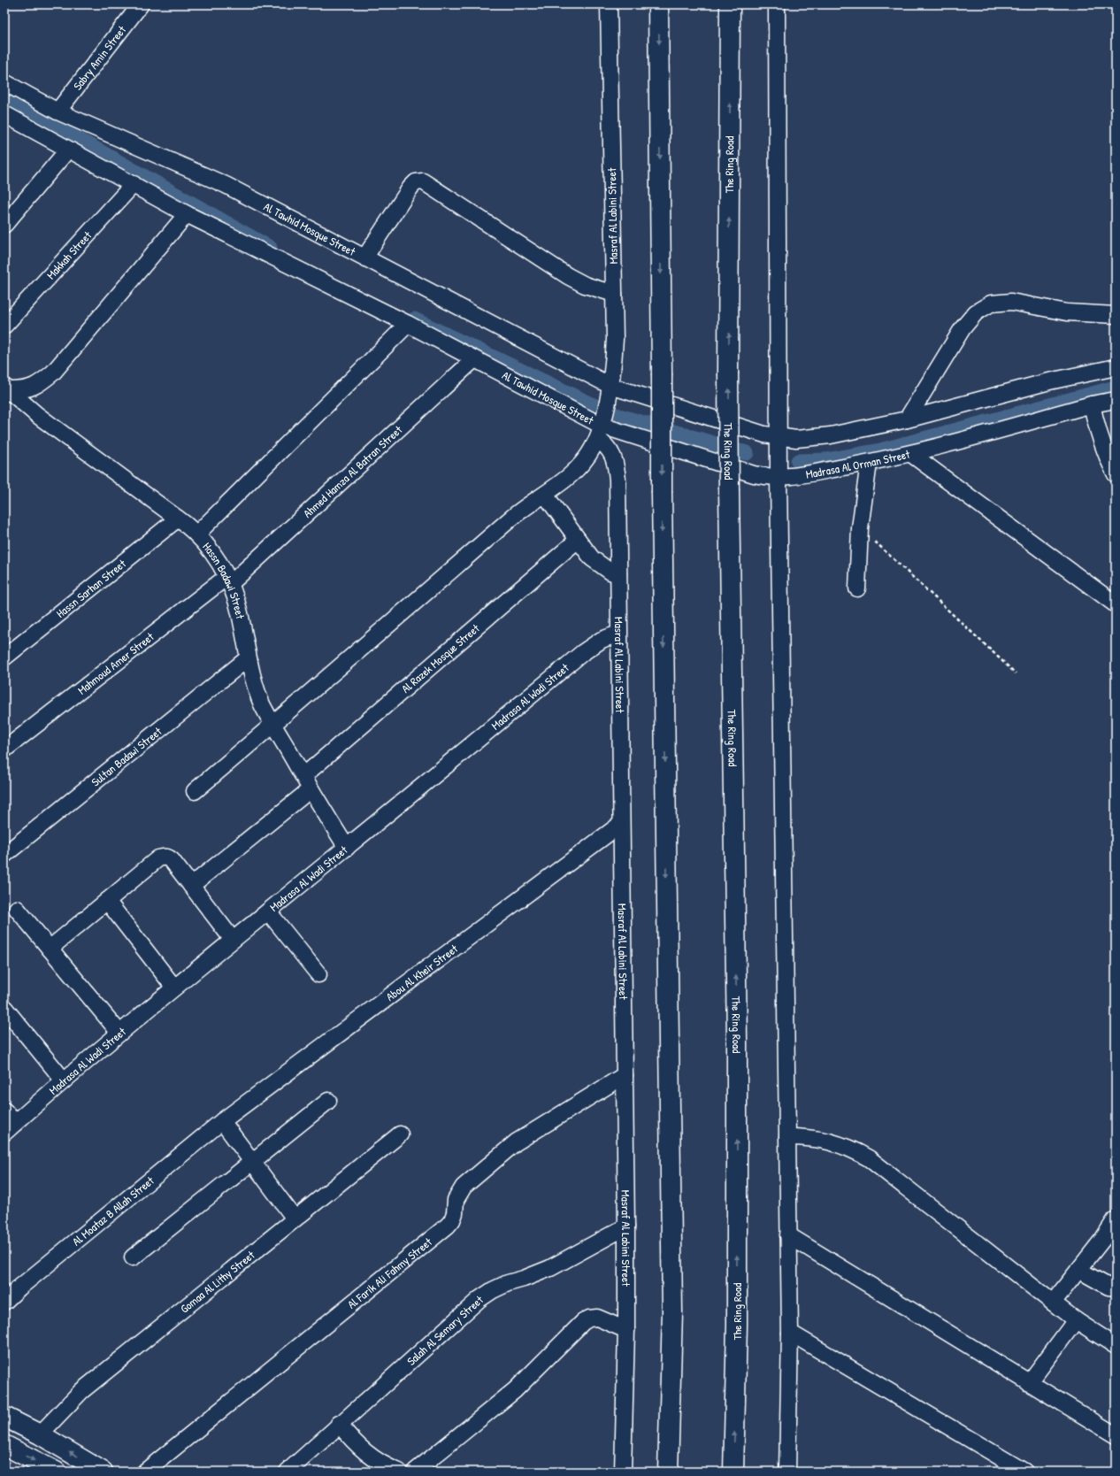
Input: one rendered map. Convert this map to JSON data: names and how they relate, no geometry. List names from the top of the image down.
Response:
{
  "streets": {
    "main road": ["The Ring Road"],
    "street": [
      "Sabry Amin Street",
      "Masraf Al Labini Street",
      "Al Tawhid Mosque Street",
      "Makkah Street",
      "Madrasa Al Orman Street",
      "Ahmed Hamza Al Batran Street",
      "Hassn Badawi Street",
      "Hassn Sarhan Street",
      "Al Razek Mosque Street",
      "Mahmoud Amer Street",
      "Madrasa Al Wadi Street",
      "Sultan Badawi Street",
      "Abou Al Kheir Street",
      "Al Moataz B Allah Street",
      "Al Farik Ali Fahmy Street",
      "Gomaa Al Lithy Street",
      "Salah Al Semary Street"
    ]
  },
  "crossings": [
    ["Sabry Amin Street", "Al Tawhid Mosque Street"],
    ["Masraf Al Labini Street", "Al Tawhid Mosque Street"],
    ["Masraf Al Labini Street", "Madrasa Al Orman Street"],
    ["Masraf Al Labini Street", "Madrasa Al Wadi Street"],
    ["Masraf Al Labini Street", "Abou Al Kheir Street"],
    ["Masraf Al Labini Street", "Al Farik Ali Fahmy Street"],
    ["Masraf Al Labini Street", "Salah Al Semary Street"],
    ["Al Tawhid Mosque Street", "Makkah Street"],
    ["Al Tawhid Mosque Street", "Madrasa Al Orman Street"],
    ["Al Tawhid Mosque Street", "Ahmed Hamza Al Batran Street"],
    ["Ahmed Hamza Al Batran Street", "Hassn Badawi Street"],
    ["Ahmed Hamza Al Batran Street", "Mahmoud Amer Street"],
    ["Hassn Badawi Street", "Hassn Sarhan Street"],
    ["Hassn Badawi Street", "Al Razek Mosque Street"],
    ["Hassn Badawi Street", "Mahmoud Amer Street"],
    ["Hassn Badawi Street", "Madrasa Al Wadi Street"],
    ["Hassn Badawi Street", "Sultan Badawi Street"],
    ["Abou Al Kheir Street", "Al Moataz B Allah Street"]
  ]
}
